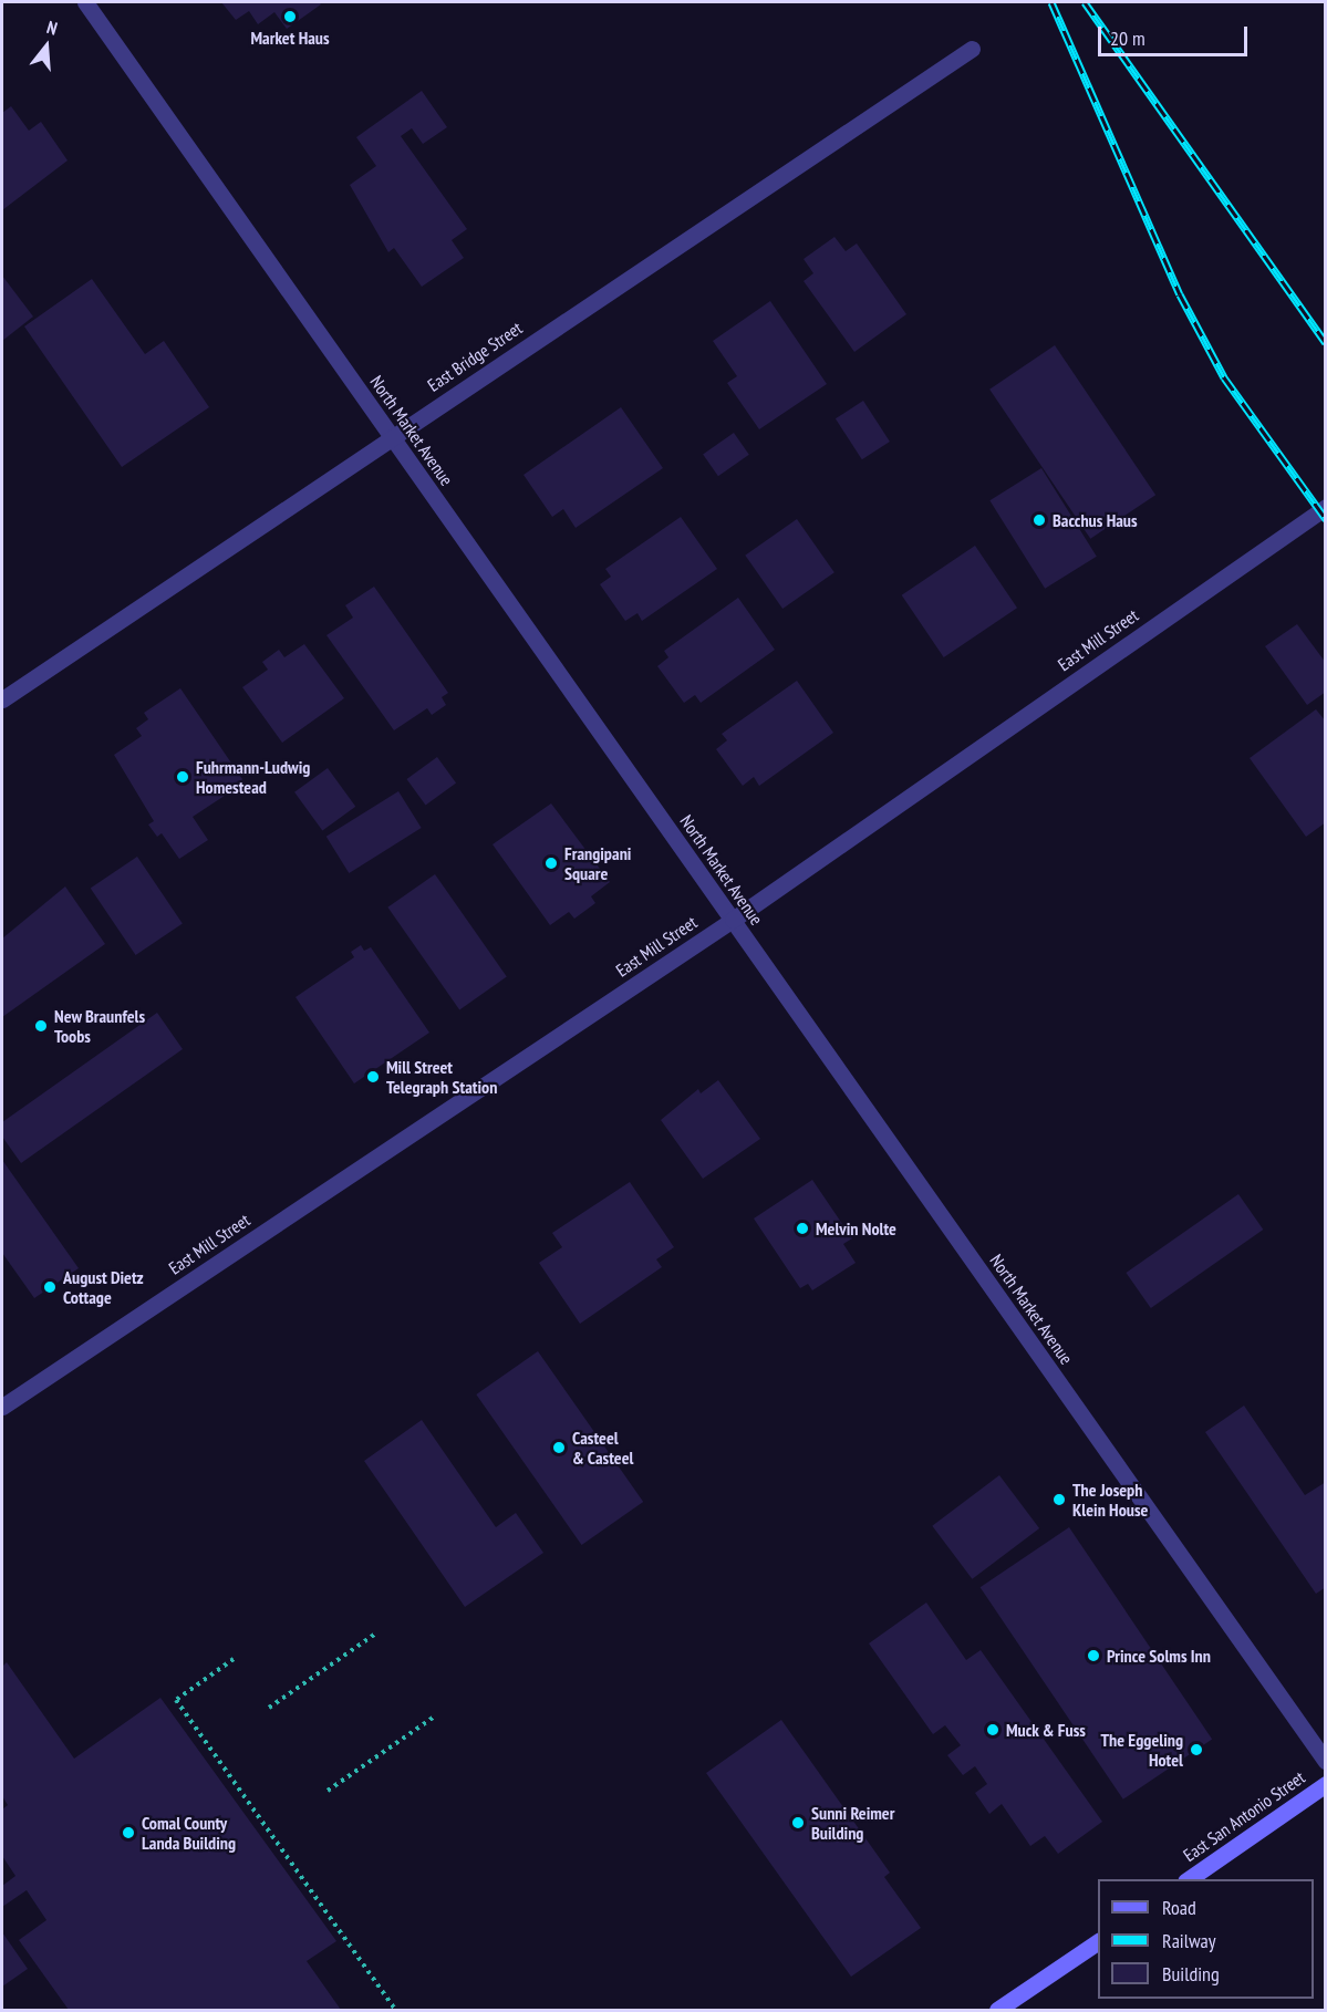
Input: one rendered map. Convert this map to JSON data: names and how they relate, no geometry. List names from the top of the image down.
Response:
{
  "streets": {
    "main road": ["East San Antonio Street"],
    "street": ["East Bridge Street", "North Market Avenue", "East Mill Street"]
  },
  "crossings": [
    ["East Bridge Street", "North Market Avenue"],
    ["North Market Avenue", "East Mill Street"]
  ],
  "places": [
    "Market Haus",
    "Bacchus Haus",
    "Fuhrmann-Ludwig Homestead",
    "Frangipani Square",
    "New Braunfels Toobs",
    "Mill Street Telegraph Station",
    "Melvin Nolte",
    "August Dietz Cottage",
    "Casteel & Casteel",
    "The Joseph Klein House",
    "Prince Solms Inn",
    "Muck & Fuss",
    "The Eggeling Hotel",
    "Sunni Reimer Building",
    "Comal County Landa Building"
  ],
  "legend": ["Road", "Railway", "Building"],
  "scale_bar": "20 m",
  "north": "top"
}
